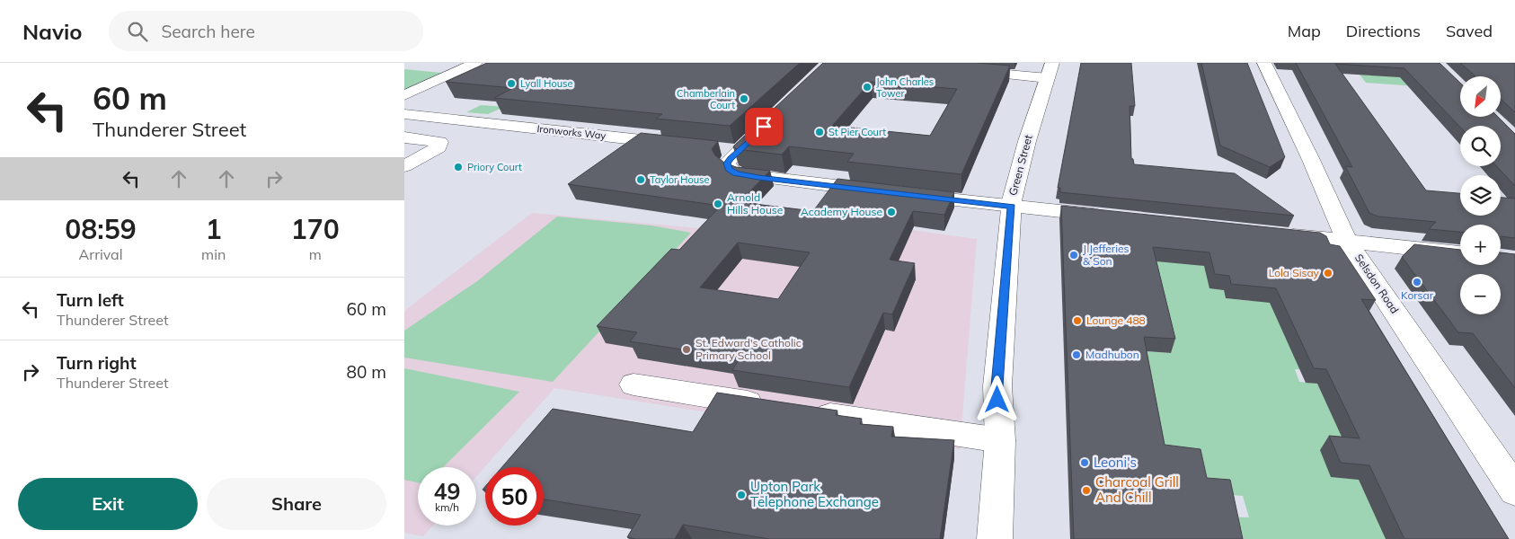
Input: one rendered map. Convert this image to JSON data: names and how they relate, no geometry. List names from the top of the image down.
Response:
{
  "streets": {
    "street": ["Ironworks Way", "Green Street", "Selsdon Road"]
  },
  "places": [
    "Lyall House",
    "John Charles Tower",
    "Chamberlain Court",
    "St Pier Court",
    "Priory Court",
    "Taylor House",
    "Arnold Hills House",
    "Academy House",
    "J Jefferies & Son",
    "Lola Sisay",
    "Korsar",
    "Lounge 488",
    "St. Edward's Catholic Primary School",
    "Madhubon",
    "Leoni's",
    "Charcoal Grill And Chill",
    "Upton Park Telephone Exchange"
  ],
  "north": "bottom left",
  "page": {
    "header": "Navio",
    "search": "Search here",
    "nav": ["Map", "Directions", "Saved"],
    "turn": ["60 m", "Thunderer Street"],
    "map_buttons": ["+", "−"],
    "eta": [
      "08:59",
      "Arrival",
      "1",
      "min",
      "170",
      "m"
    ],
    "list": [
      {
        "name": "Turn left",
        "note": "Thunderer Street",
        "value": "60 m"
      },
      {
        "name": "Turn right",
        "note": "Thunderer Street",
        "value": "80 m"
      }
    ],
    "speed": "49 km/h",
    "limit": "50",
    "buttons": ["Exit", "Share"]
  }
}
